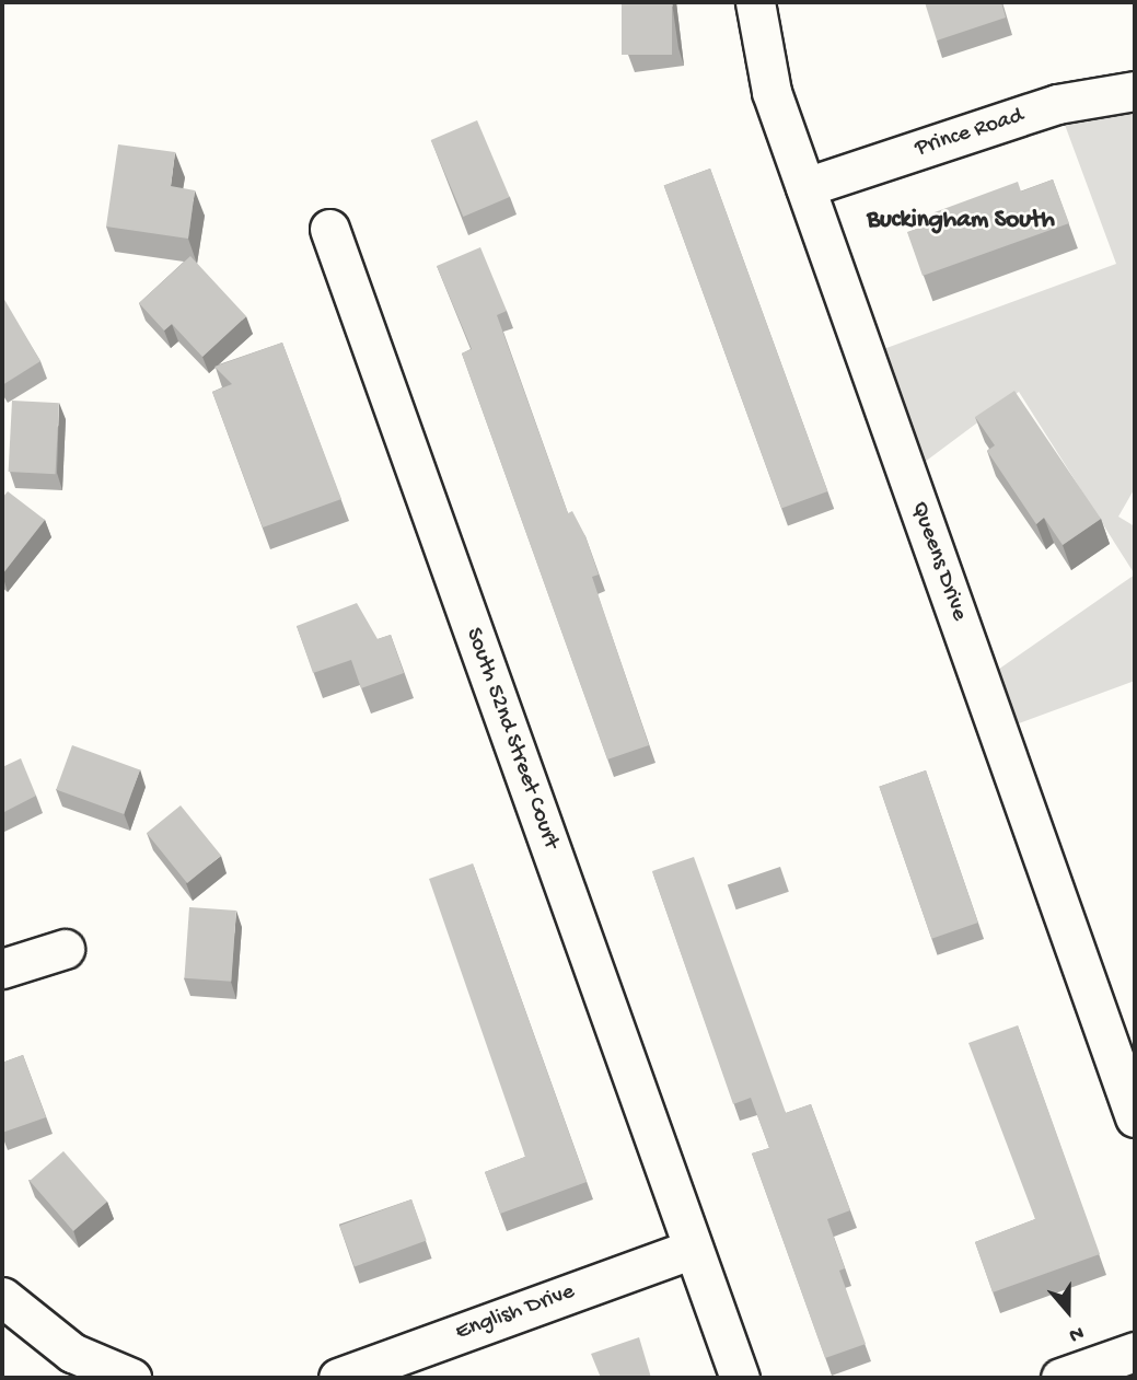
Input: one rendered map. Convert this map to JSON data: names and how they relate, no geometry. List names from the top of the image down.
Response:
{
  "streets": {
    "street": [
      "Prince Road",
      "Queens Drive",
      "South 52nd Street Court",
      "English Drive"
    ]
  },
  "crossings": [
    ["Prince Road", "Queens Drive"],
    ["South 52nd Street Court", "English Drive"]
  ],
  "districts": ["Buckingham South"],
  "north": "bottom"
}
